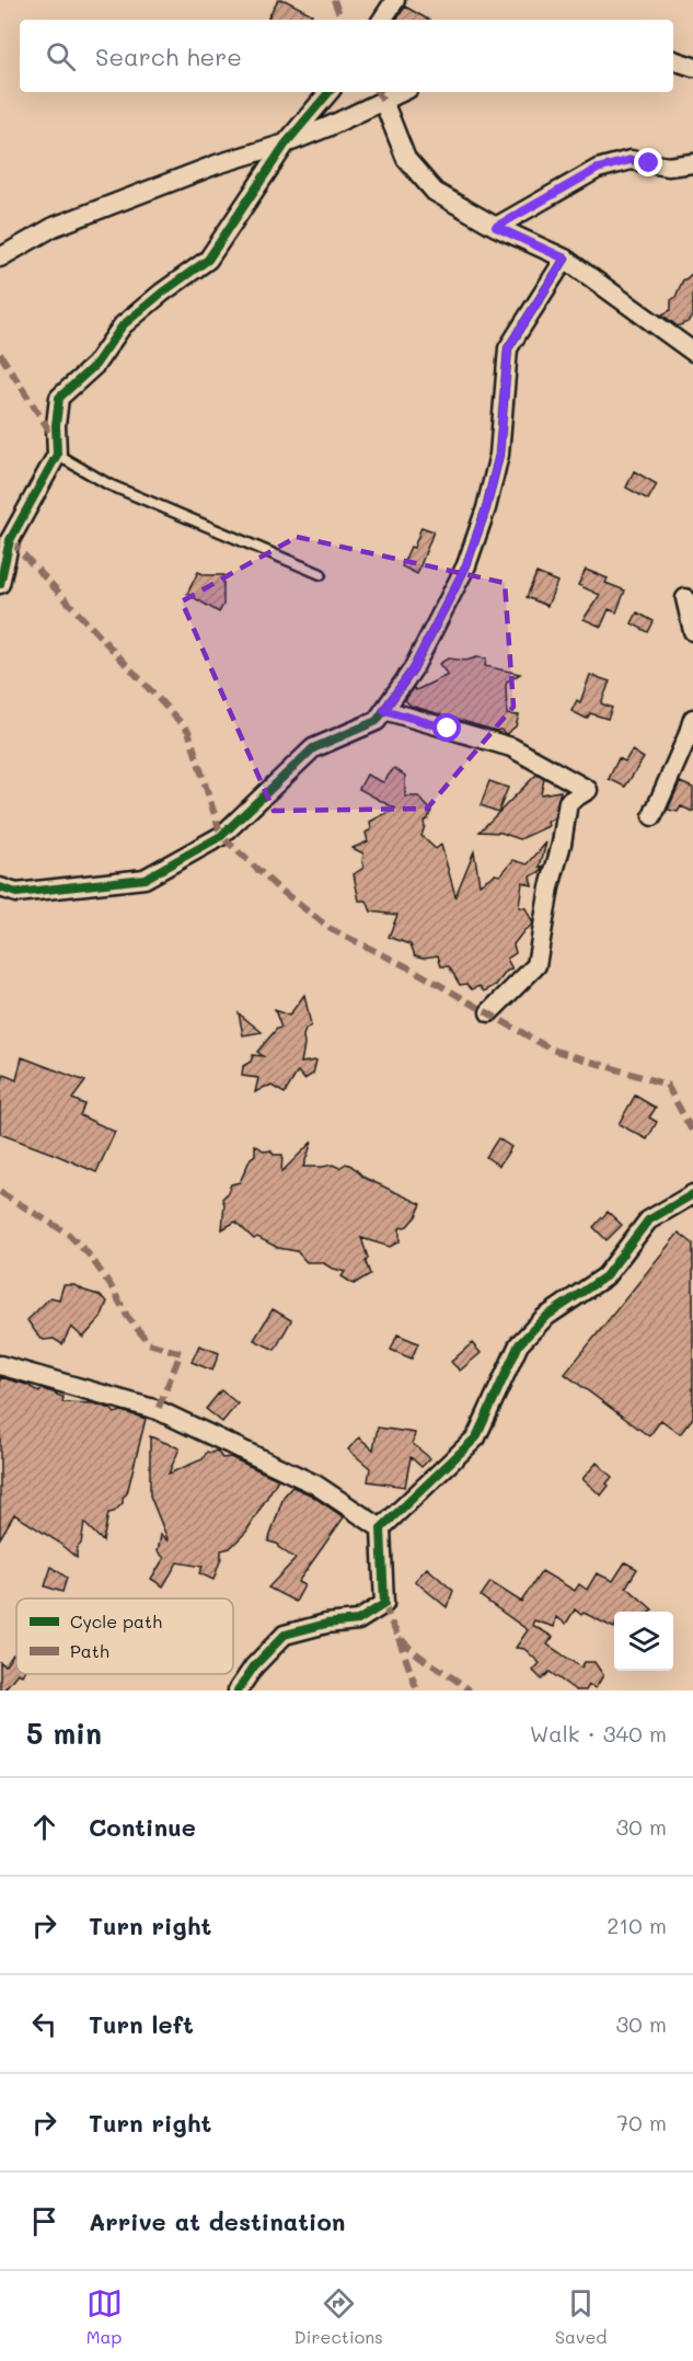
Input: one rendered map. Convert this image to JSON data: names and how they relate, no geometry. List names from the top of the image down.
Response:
{
  "legend": ["Cycle path", "Path"],
  "page": {
    "search": "Search here",
    "heading": ["5 min", "Walk · 340 m"],
    "list": [
      ["Continue", "30 m"],
      ["Turn right", "210 m"],
      ["Turn left", "30 m"],
      ["Turn right", "70 m"],
      "Arrive at destination"
    ],
    "nav": ["Map", "Directions", "Saved"]
  }
}
